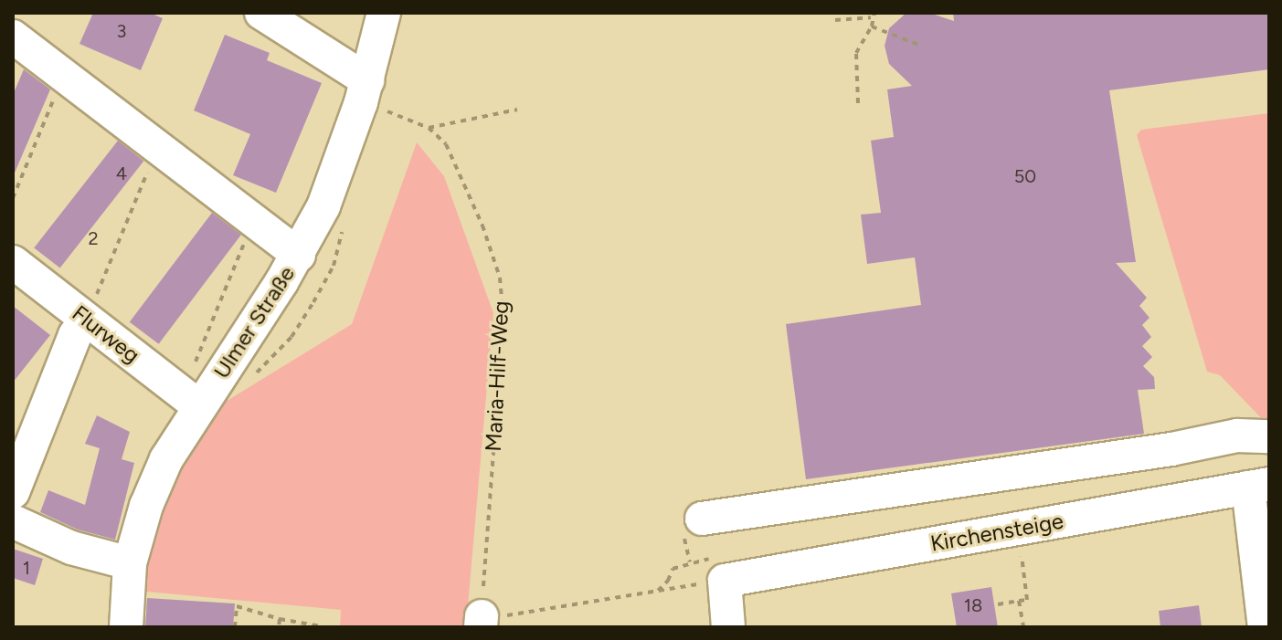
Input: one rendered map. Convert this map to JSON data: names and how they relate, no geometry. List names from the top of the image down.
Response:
{
  "streets": {
    "street": ["Ulmer Straße", "Flurweg", "Kirchensteige"],
    "path": ["Maria-Hilf-Weg"]
  },
  "crossings": [
    ["Ulmer Straße", "Flurweg"],
    ["Ulmer Straße", "Maria-Hilf-Weg"]
  ],
  "house_numbers": [
    "3",
    "4",
    "50",
    "2",
    "1",
    "18"
  ]
}
